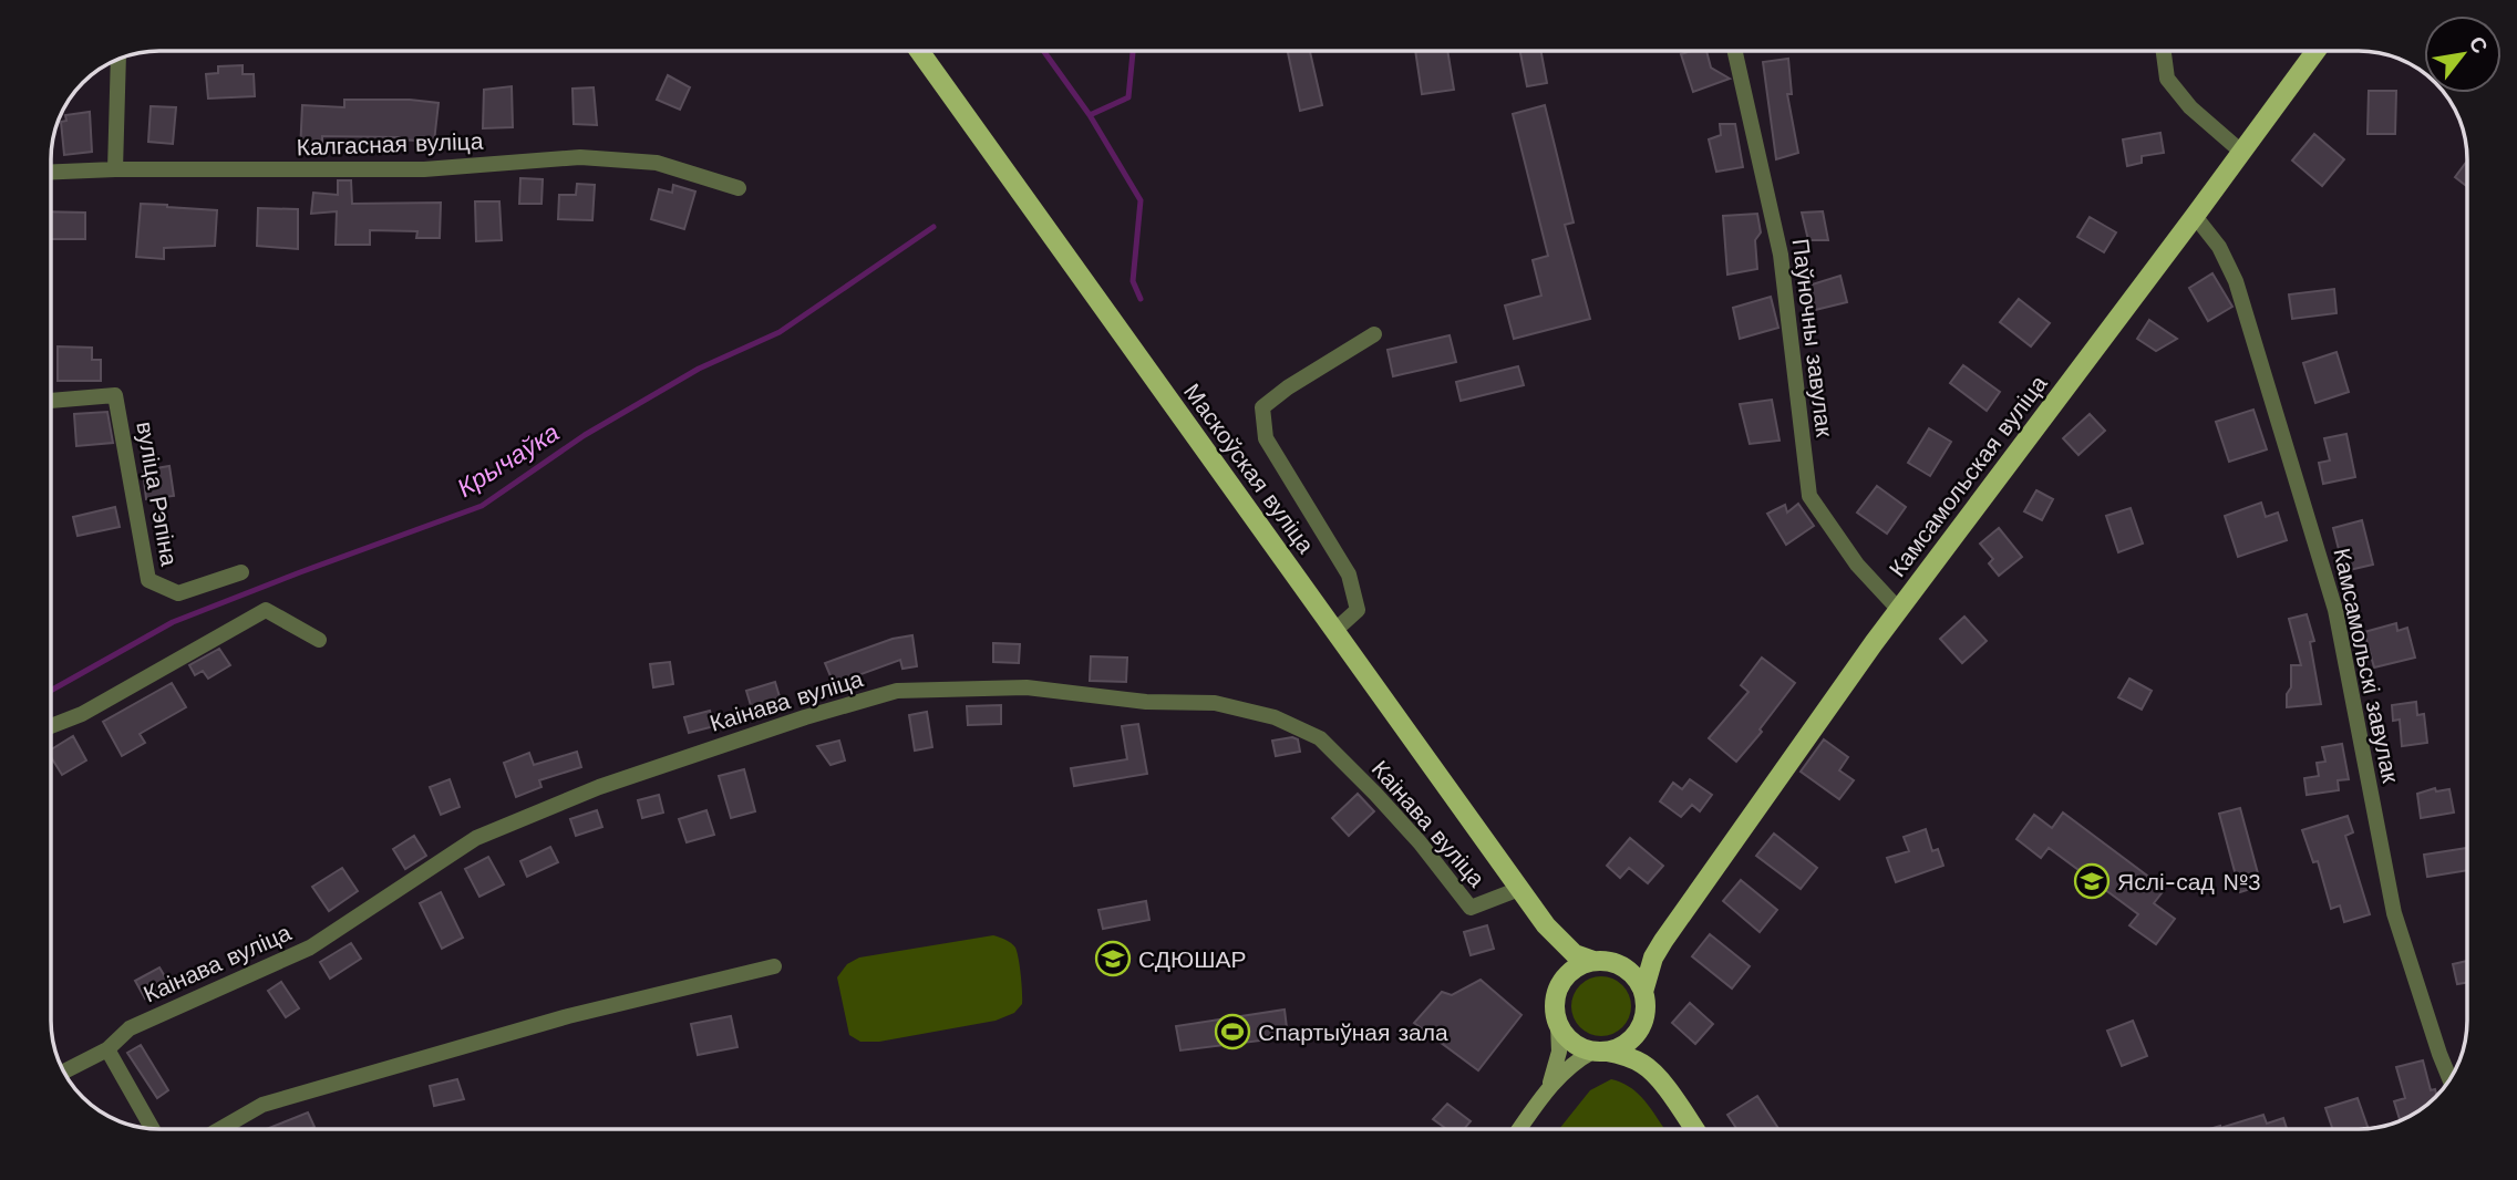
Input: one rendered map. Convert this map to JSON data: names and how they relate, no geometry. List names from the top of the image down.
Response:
{
  "streets": {
    "main road": ["Маскоўская вуліца", "Камсамольская вуліца"],
    "street": [
      "Калгасная вуліца",
      "Паўночны завулак",
      "вуліца Рэпіна",
      "Камсамольскі завулак",
      "Каінава вуліца"
    ]
  },
  "crossings": [
    ["Паўночны завулак", "Камсамольская вуліца"],
    ["Маскоўская вуліца", "Камсамольская вуліца"],
    ["Маскоўская вуліца", "Каінава вуліца"],
    ["Камсамольская вуліца", "Камсамольскі завулак"]
  ],
  "water": ["Крычаўка"],
  "places": {
    "school or university": ["Яслі-сад №3", "СДЮШАР"],
    "sports": ["Спартыўная зала"]
  },
  "north": "top right"
}
